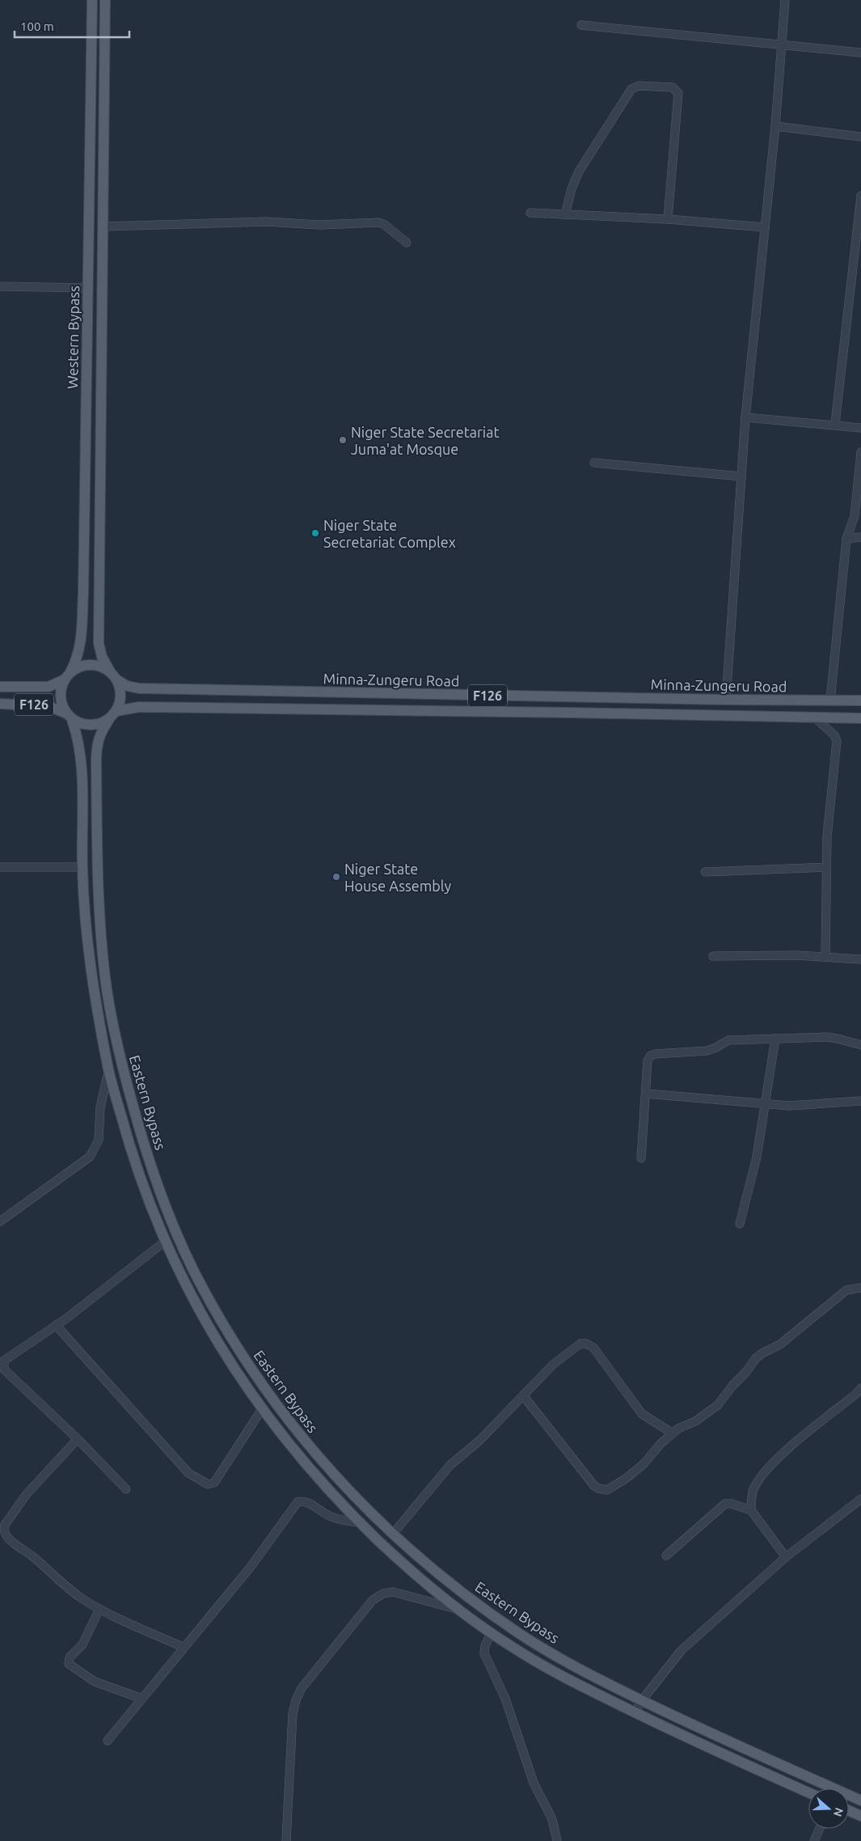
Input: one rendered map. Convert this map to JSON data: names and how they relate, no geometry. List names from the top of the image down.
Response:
{
  "streets": {
    "main road": [
      "Western Bypass",
      "Minna-Zungeru Road",
      "F126",
      "Eastern Bypass"
    ]
  },
  "crossings": [
    ["Western Bypass", "Minna-Zungeru Road"],
    ["Western Bypass", "F126"],
    ["Western Bypass", "Eastern Bypass"],
    ["Minna-Zungeru Road", "F126"],
    ["Minna-Zungeru Road", "Eastern Bypass"],
    ["F126", "Eastern Bypass"]
  ],
  "places": ["Niger State Secretariat Juma'at Mosque", "Niger State Secretariat Complex", "Niger State House Assembly"],
  "scale_bar": "100 m",
  "north": "right"
}
